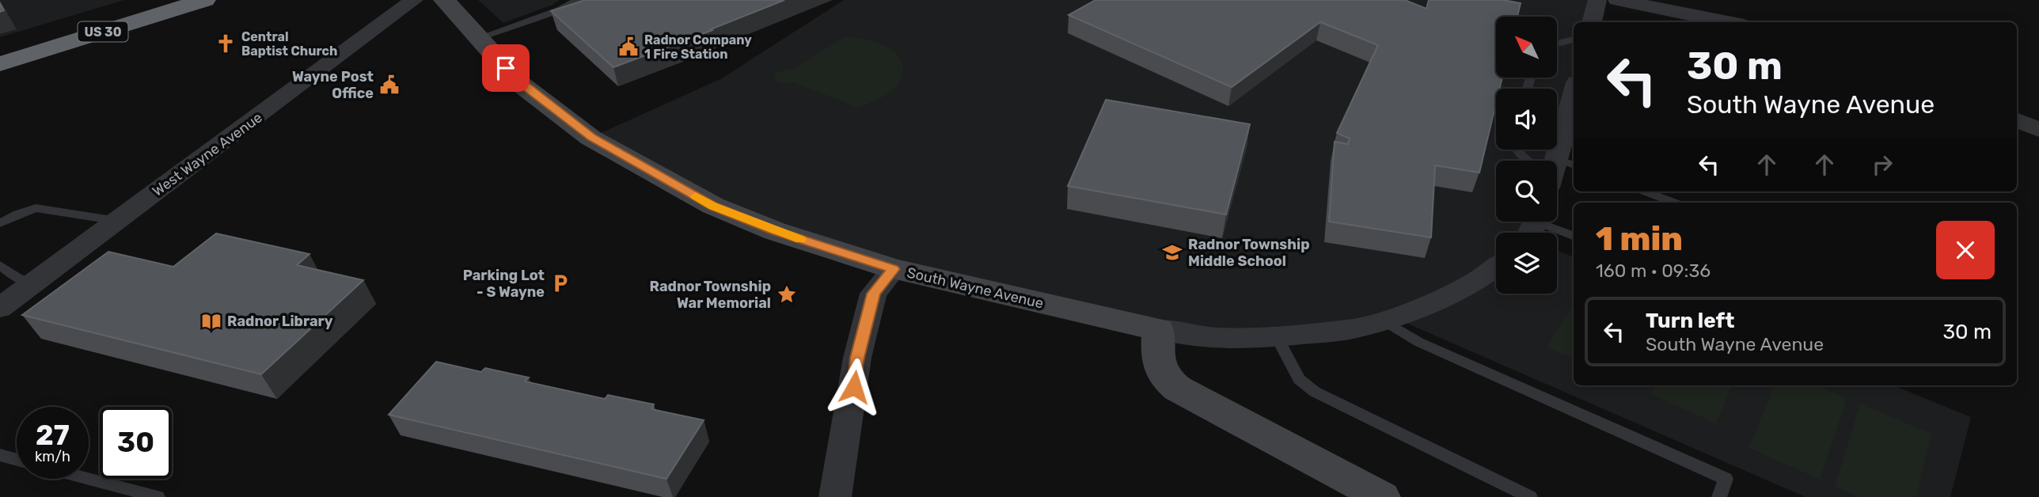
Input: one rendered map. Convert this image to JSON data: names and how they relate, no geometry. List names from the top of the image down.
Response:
{
  "streets": {
    "highway": ["US 30"],
    "main road": ["South Wayne Avenue"],
    "street": ["West Wayne Avenue"]
  },
  "places": {
    "church": ["Central Baptist Church"],
    "public building": ["Radnor Company 1 Fire Station", "Wayne Post Office"],
    "school or university": ["Radnor Township Middle School"],
    "parking": ["Parking Lot - S Wayne"],
    "place": ["Radnor Township War Memorial"],
    "library": ["Radnor Library"]
  },
  "north": "top left",
  "page": {
    "turn": ["30 m", "South Wayne Avenue"],
    "heading": ["1 min", "160 m · 09:36"],
    "list": [
      {
        "name": "Turn left",
        "note": "South Wayne Avenue",
        "value": "30 m"
      }
    ],
    "speed": "27 km/h",
    "limit": "30"
  }
}
